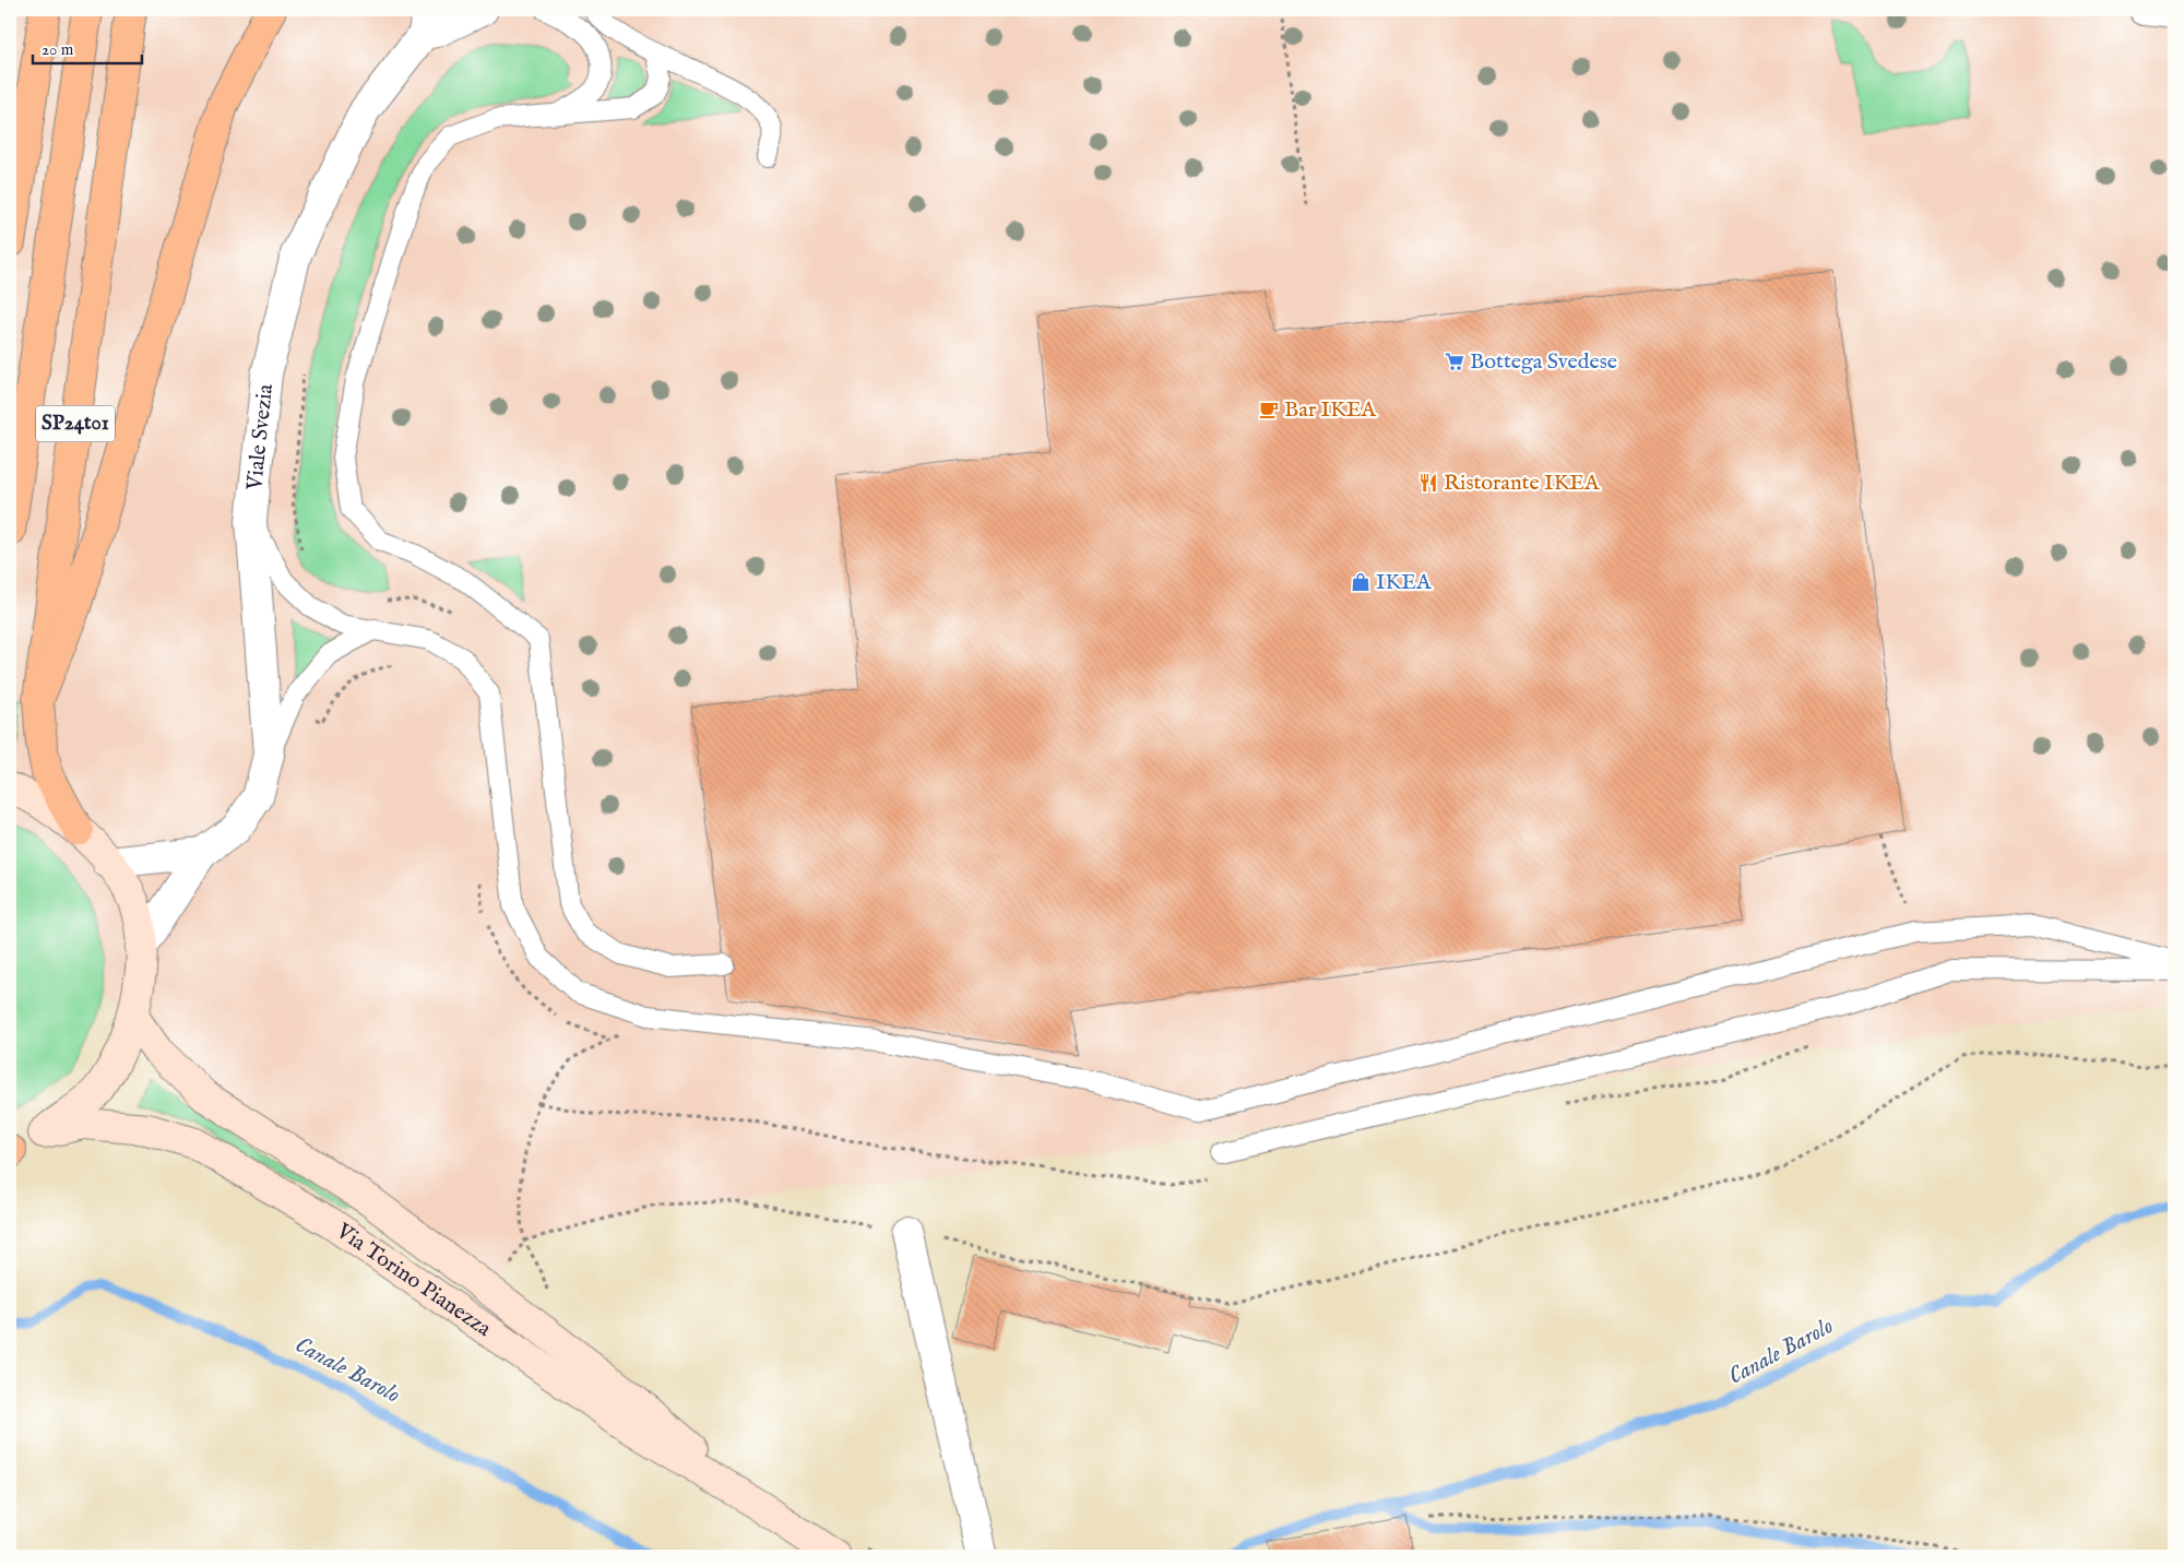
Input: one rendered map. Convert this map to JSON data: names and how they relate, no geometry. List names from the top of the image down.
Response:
{
  "streets": {
    "main road": ["SP24t01", "Via Torino Pianezza"],
    "street": ["Viale Svezia"]
  },
  "water": ["Canale Barolo"],
  "places": {
    "supermarket": ["Bottega Svedese"],
    "cafe": ["Bar IKEA"],
    "restaurant": ["Ristorante IKEA"],
    "shop": ["IKEA"]
  },
  "scale_bar": "20 m"
}
